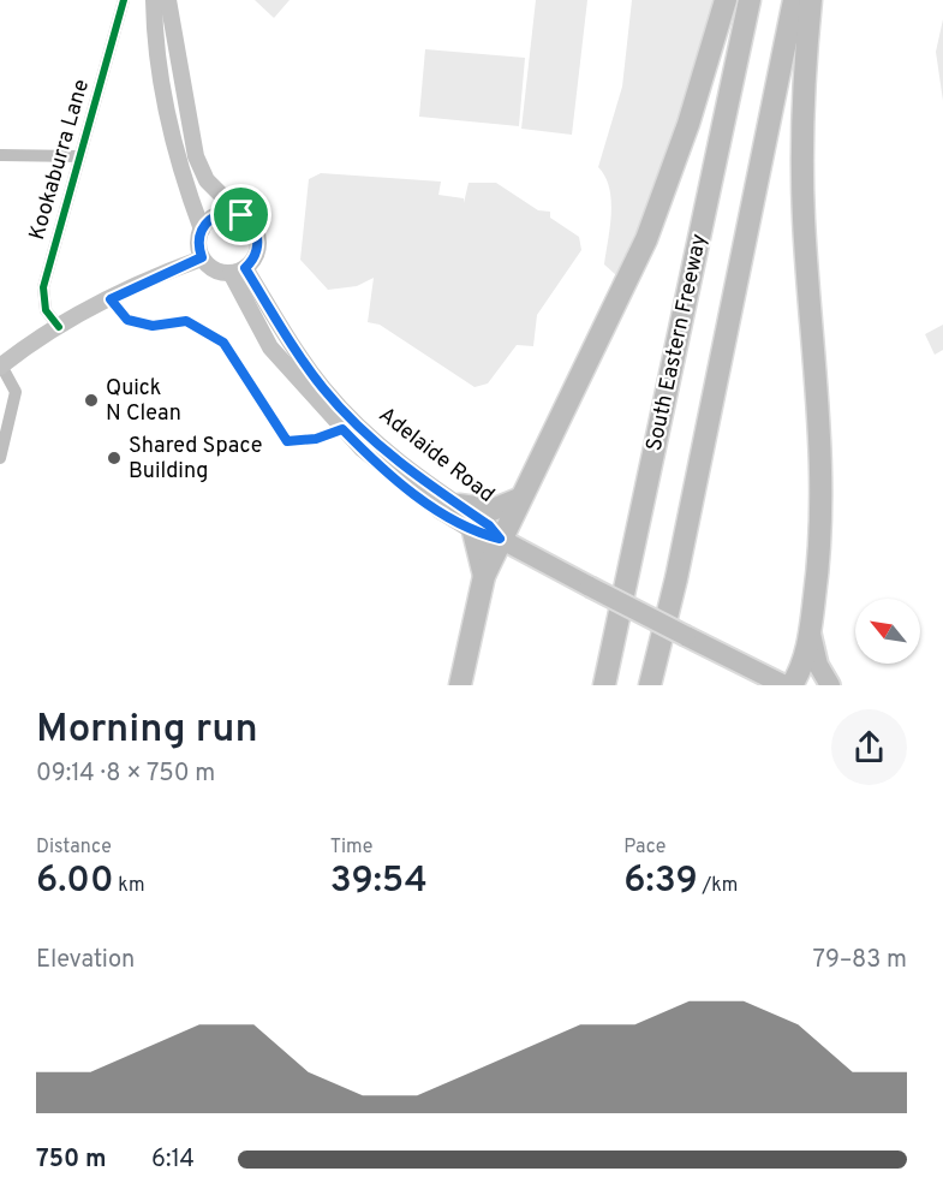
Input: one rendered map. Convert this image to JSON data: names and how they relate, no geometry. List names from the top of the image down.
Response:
{
  "streets": {
    "highway": ["South Eastern Freeway"],
    "main road": ["Adelaide Road"],
    "street": ["Kookaburra Lane"]
  },
  "places": ["Quick N Clean", "Shared Space Building"],
  "north": "top left",
  "page": {
    "heading": ["Morning run", "09:14 · 8 × 750 m"],
    "stats": [
      ["Distance", "6.00 km"],
      ["Time", "39:54"],
      ["Pace", "6:39 /km"]
    ],
    "chart": ["Elevation", "79–83 m"],
    "list": [
      {
        "name": "750 m",
        "note": "6:14"
      }
    ]
  }
}
